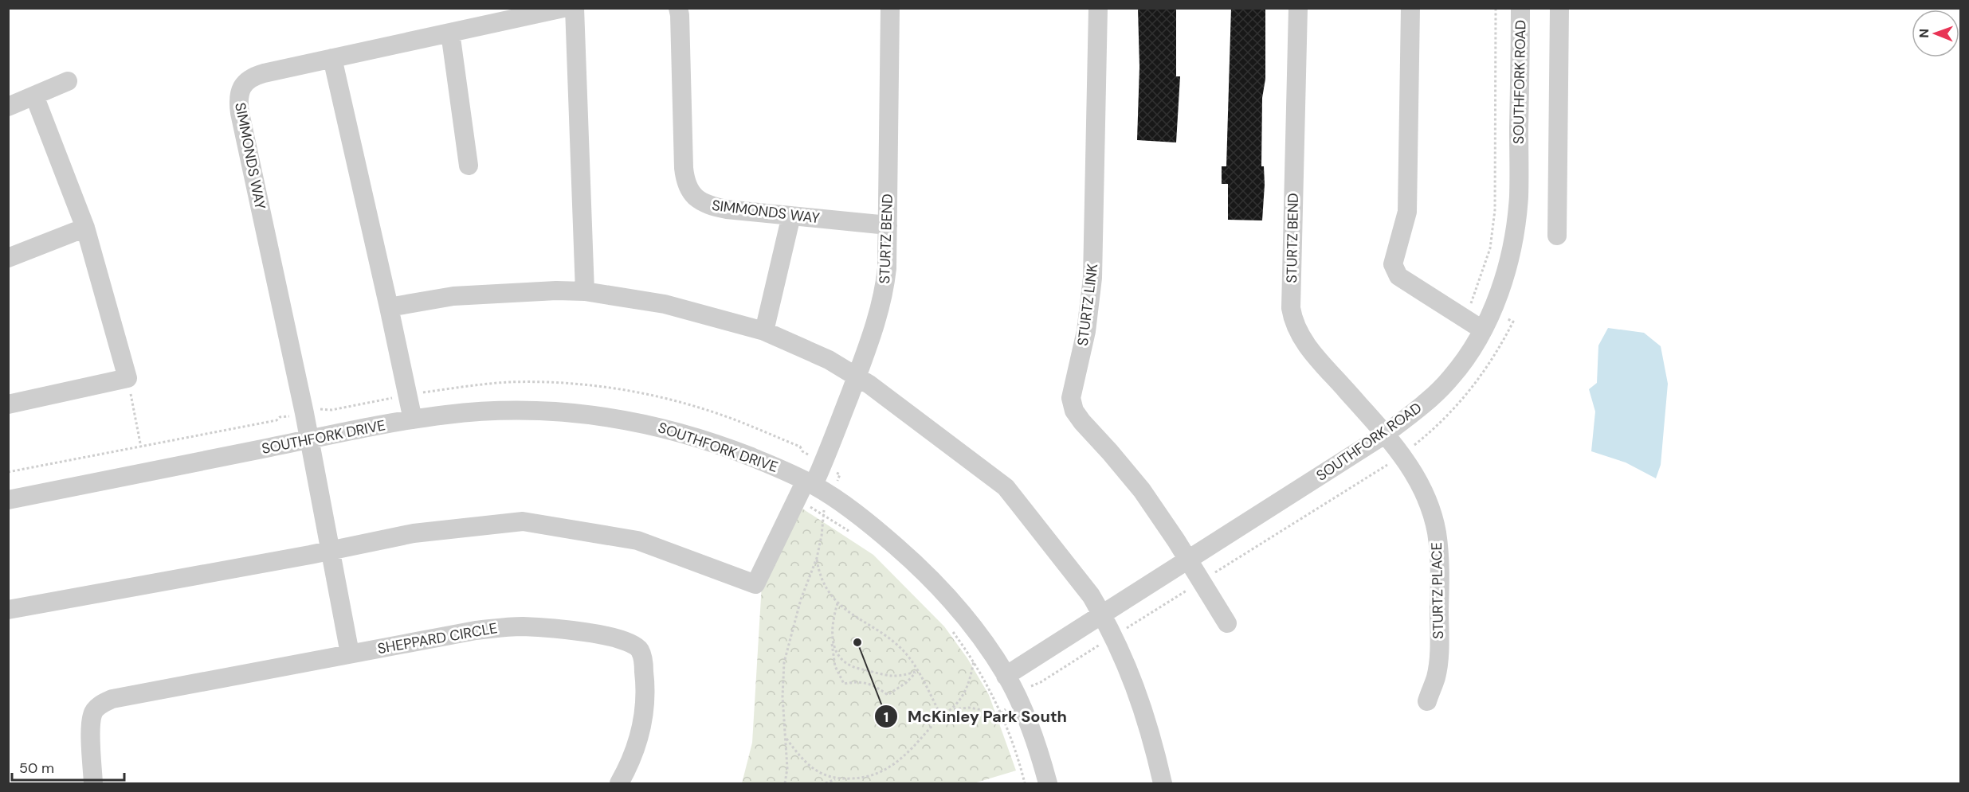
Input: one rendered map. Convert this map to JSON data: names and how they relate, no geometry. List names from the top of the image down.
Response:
{
  "streets": {
    "street": [
      "SOUTHFORK ROAD",
      "SIMMONDS WAY",
      "STURTZ BEND",
      "STURTZ LINK",
      "SOUTHFORK DRIVE",
      "STURTZ PLACE",
      "SHEPPARD CIRCLE"
    ]
  },
  "crossings": [
    ["SOUTHFORK ROAD", "STURTZ BEND"],
    ["SOUTHFORK ROAD", "STURTZ LINK"],
    ["SOUTHFORK ROAD", "SOUTHFORK DRIVE"],
    ["SOUTHFORK ROAD", "STURTZ PLACE"],
    ["SIMMONDS WAY", "STURTZ BEND"],
    ["SIMMONDS WAY", "SOUTHFORK DRIVE"],
    ["STURTZ BEND", "SOUTHFORK DRIVE"],
    ["STURTZ BEND", "STURTZ PLACE"]
  ],
  "places": ["McKinley Park South"],
  "scale_bar": "50 m",
  "north": "left"
}
